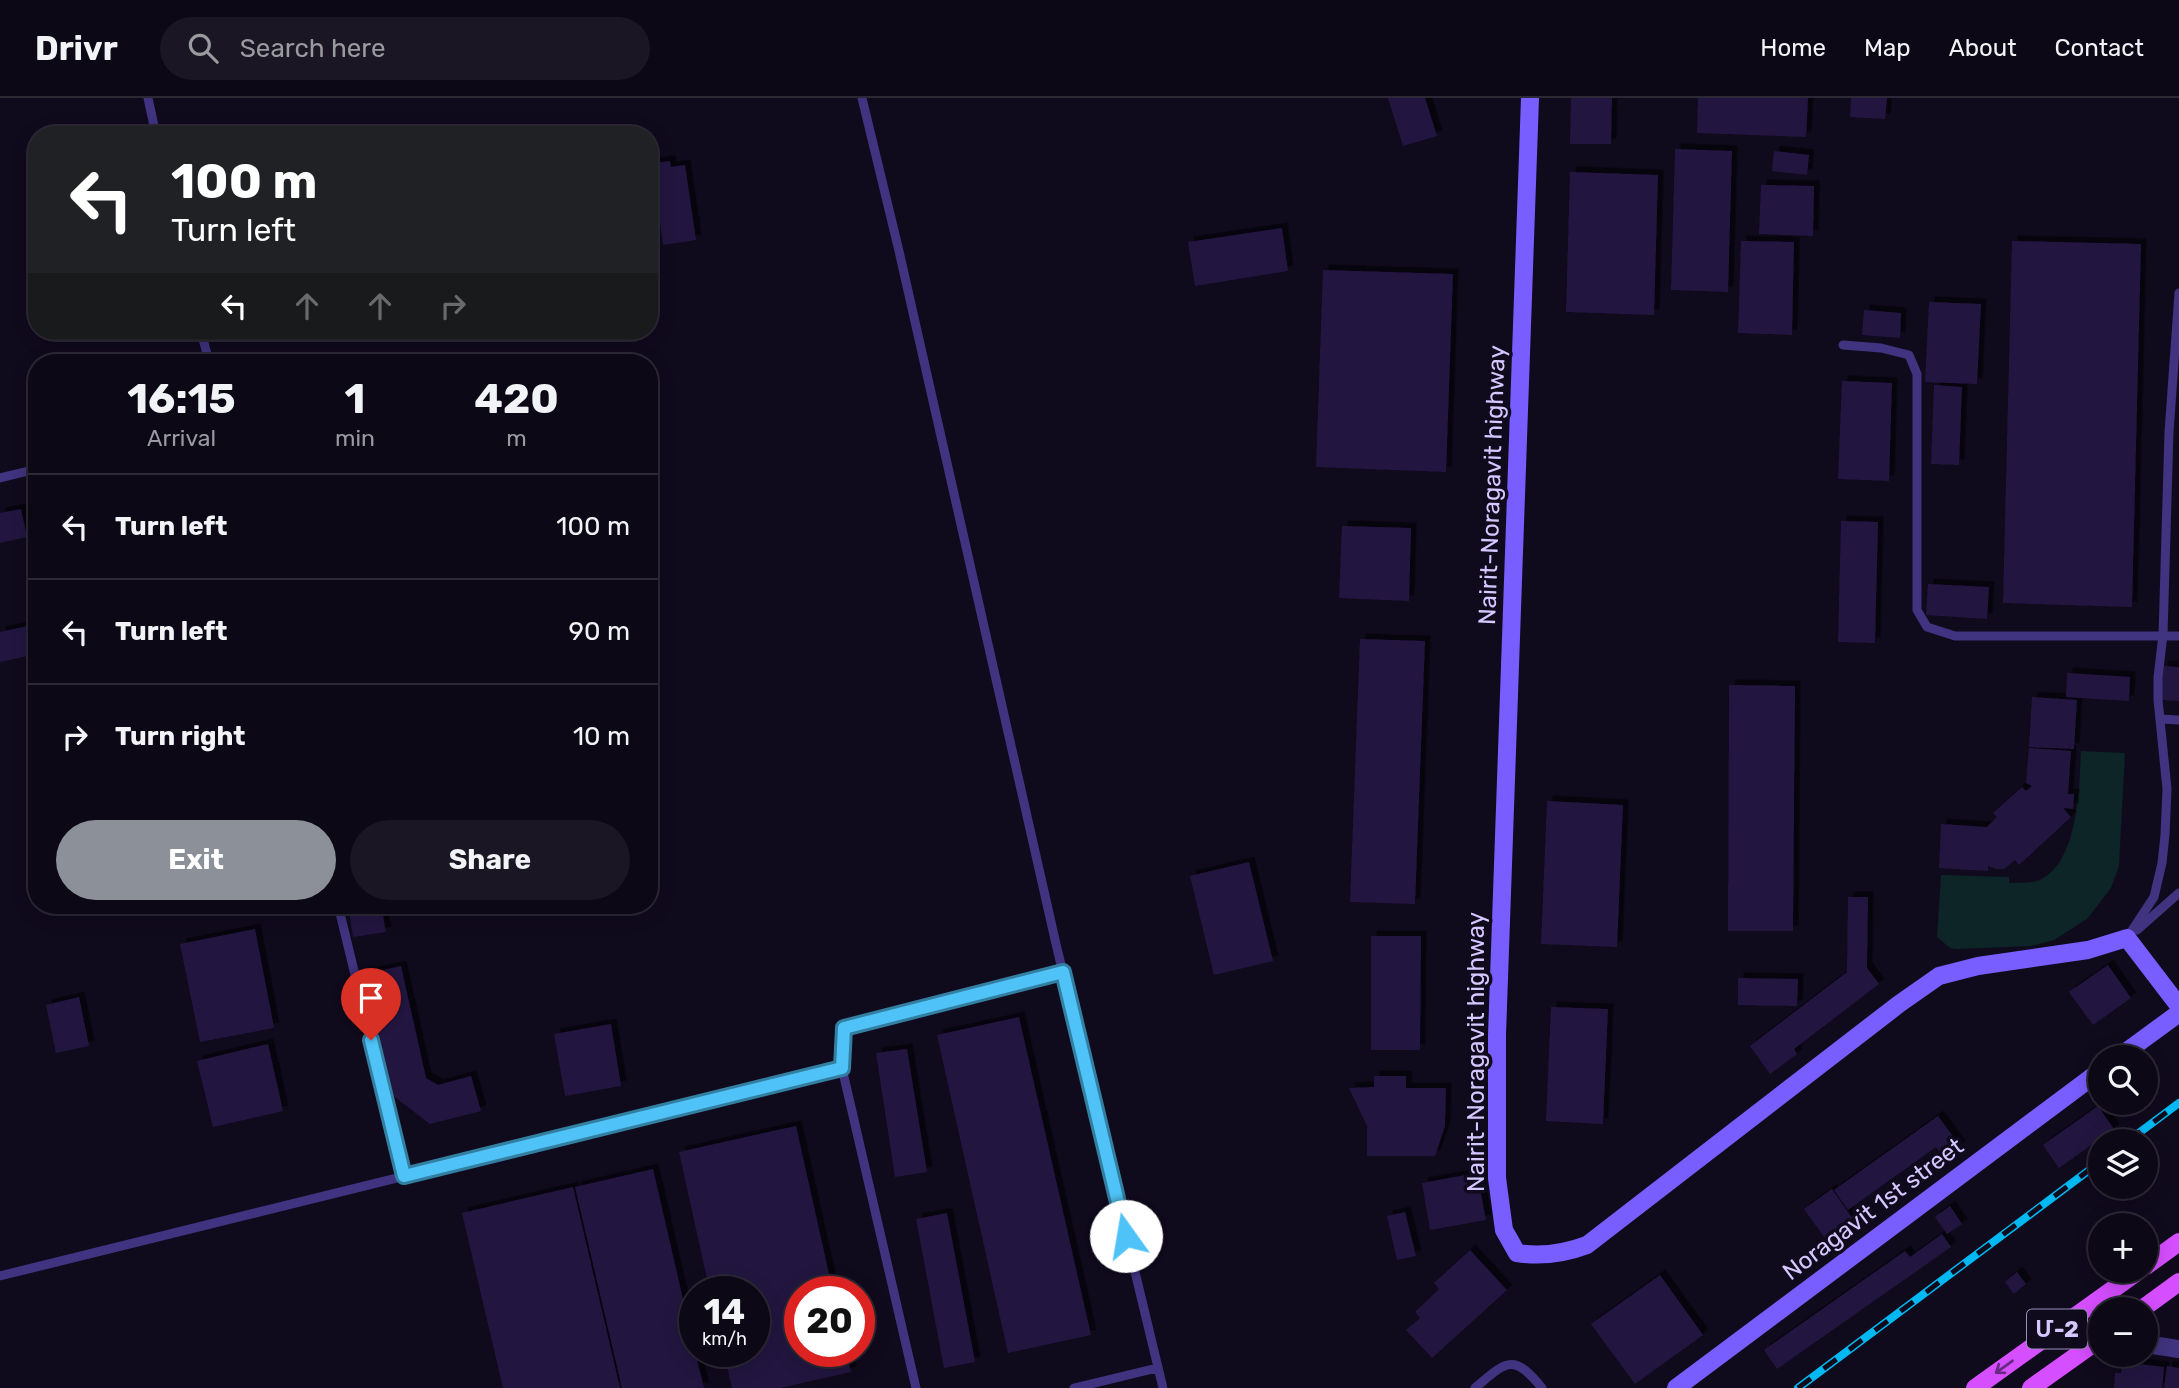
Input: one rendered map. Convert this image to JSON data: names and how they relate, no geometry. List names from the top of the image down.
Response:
{
  "streets": {
    "main road": ["Մ-2"],
    "street": ["Nairit-Noragavit highway", "Noragavit 1st street"]
  },
  "page": {
    "header": "Drivr",
    "search": "Search here",
    "nav": [
      "Home",
      "Map",
      "About",
      "Contact"
    ],
    "turn": ["100 m", "Turn left"],
    "eta": [
      "16:15",
      "Arrival",
      "1",
      "min",
      "420",
      "m"
    ],
    "list": [
      {
        "name": "Turn left",
        "value": "100 m"
      },
      {
        "name": "Turn left",
        "value": "90 m"
      },
      {
        "name": "Turn right",
        "value": "10 m"
      }
    ],
    "buttons": ["Exit", "Share"],
    "map_buttons": ["+", "−"],
    "speed": "14 km/h",
    "limit": "20"
  }
}
